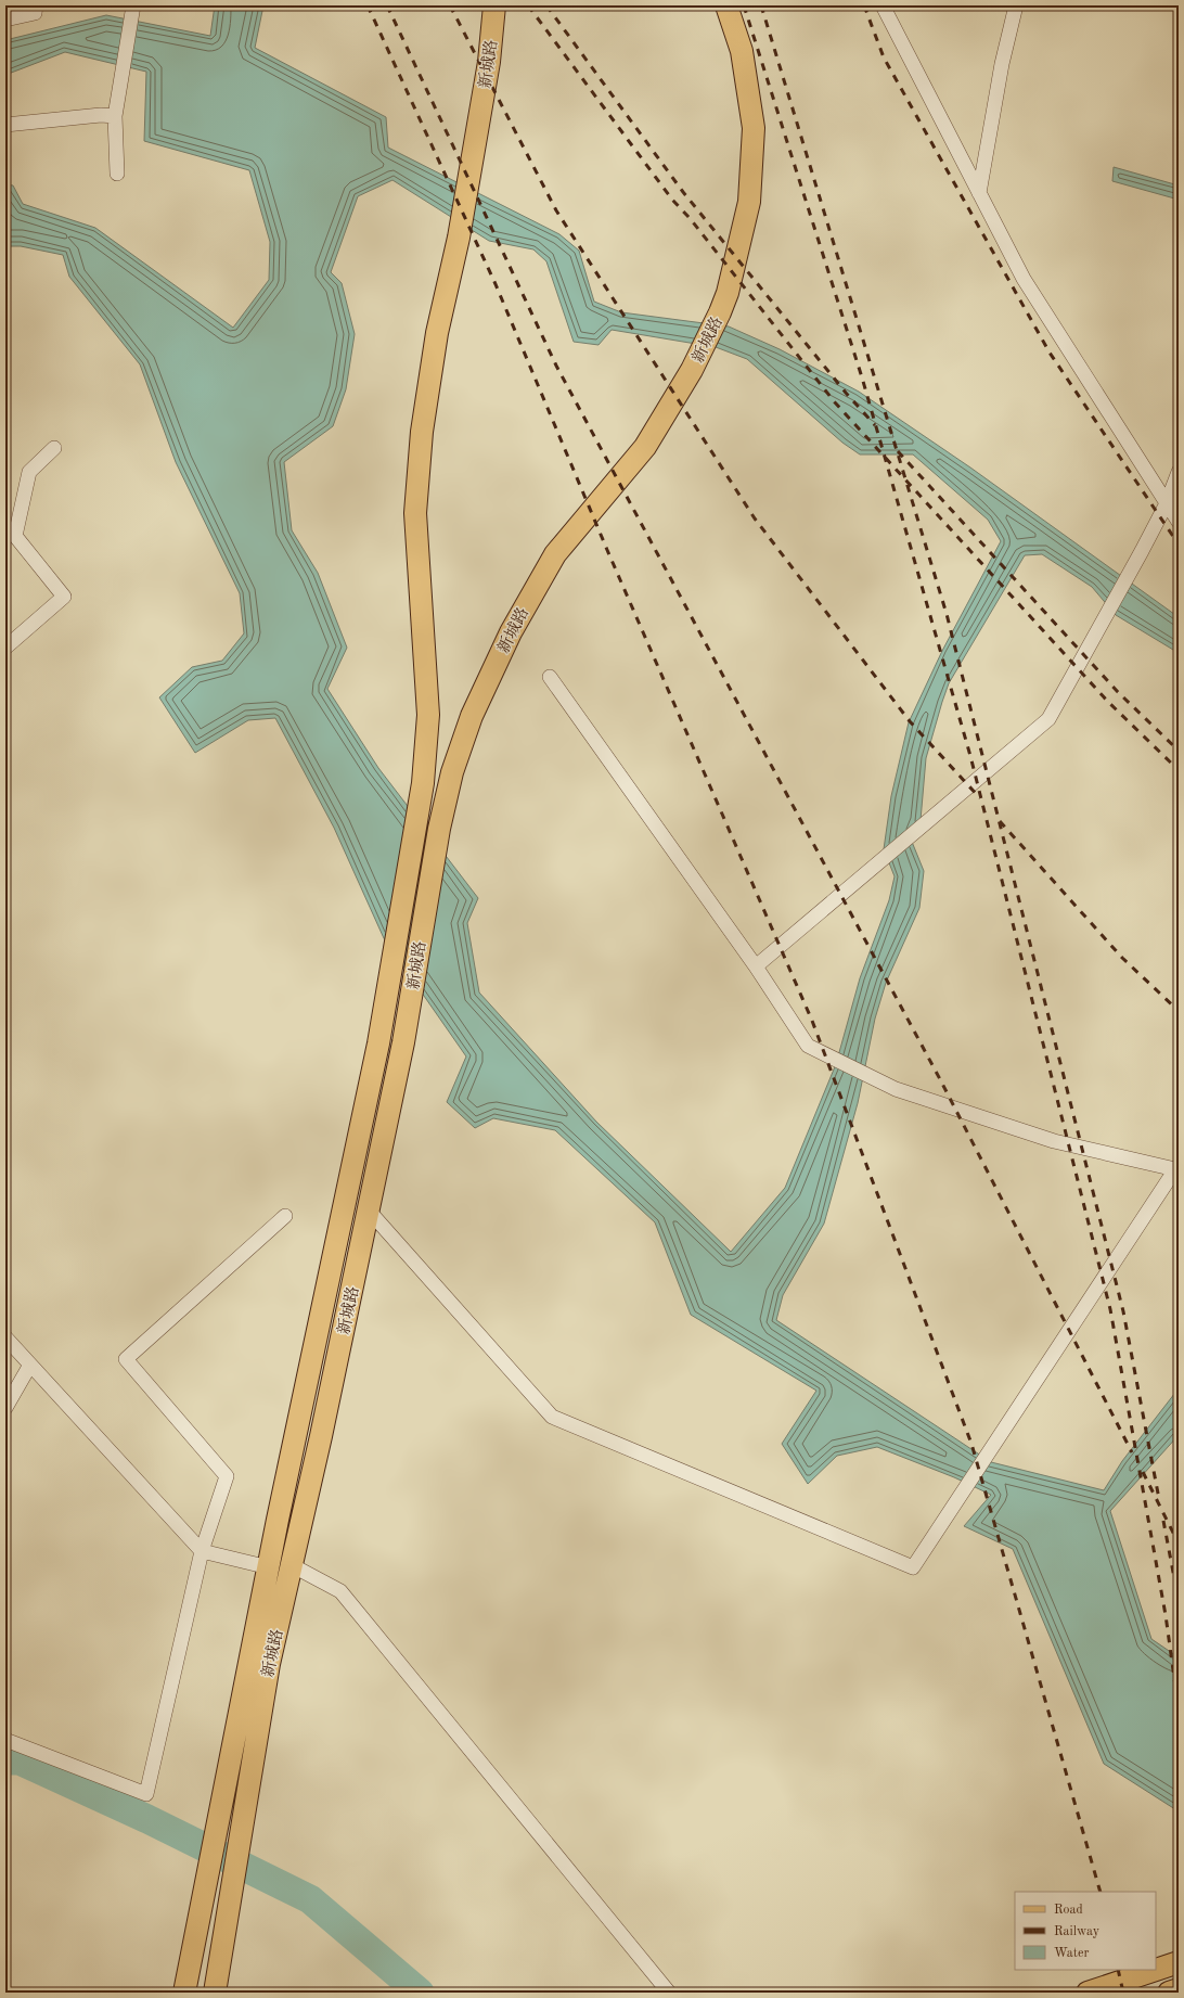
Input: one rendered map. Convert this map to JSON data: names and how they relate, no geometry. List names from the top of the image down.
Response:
{
  "streets": {
    "main road": ["新城路"]
  },
  "legend": ["Road", "Railway", "Water"]
}
